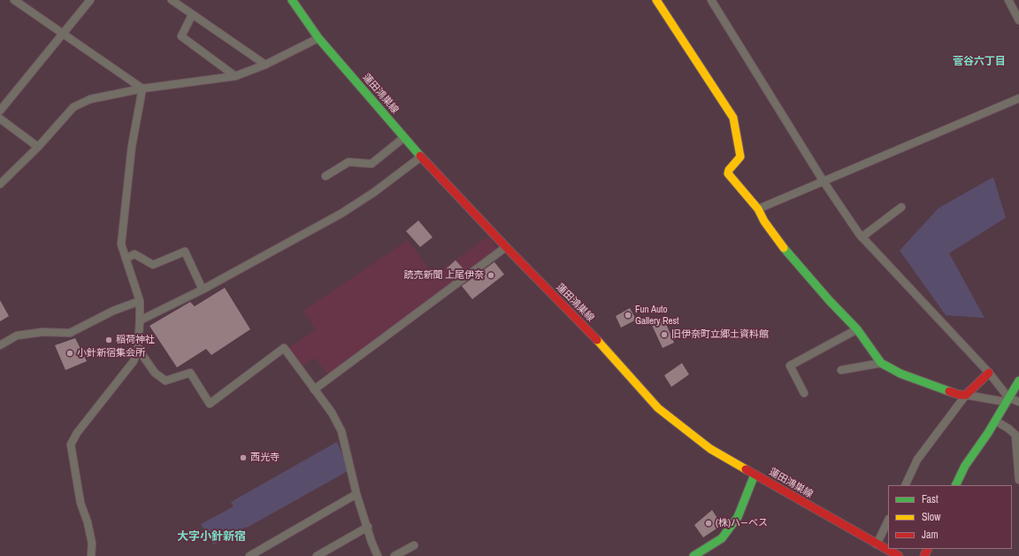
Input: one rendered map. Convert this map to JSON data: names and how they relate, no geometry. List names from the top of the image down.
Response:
{
  "streets": {
    "main road": ["蓮田鴻巣線"]
  },
  "districts": ["菅谷六丁目", "大字小針新宿"],
  "places": [
    "読売新聞 上尾伊奈",
    "Fun Auto Gallery Rest",
    "旧伊奈町立郷土資料館",
    "稲荷神社",
    "小針新宿集会所",
    "西光寺",
    "(株)ハ―ベス"
  ],
  "legend": ["Fast", "Slow", "Jam"]
}
